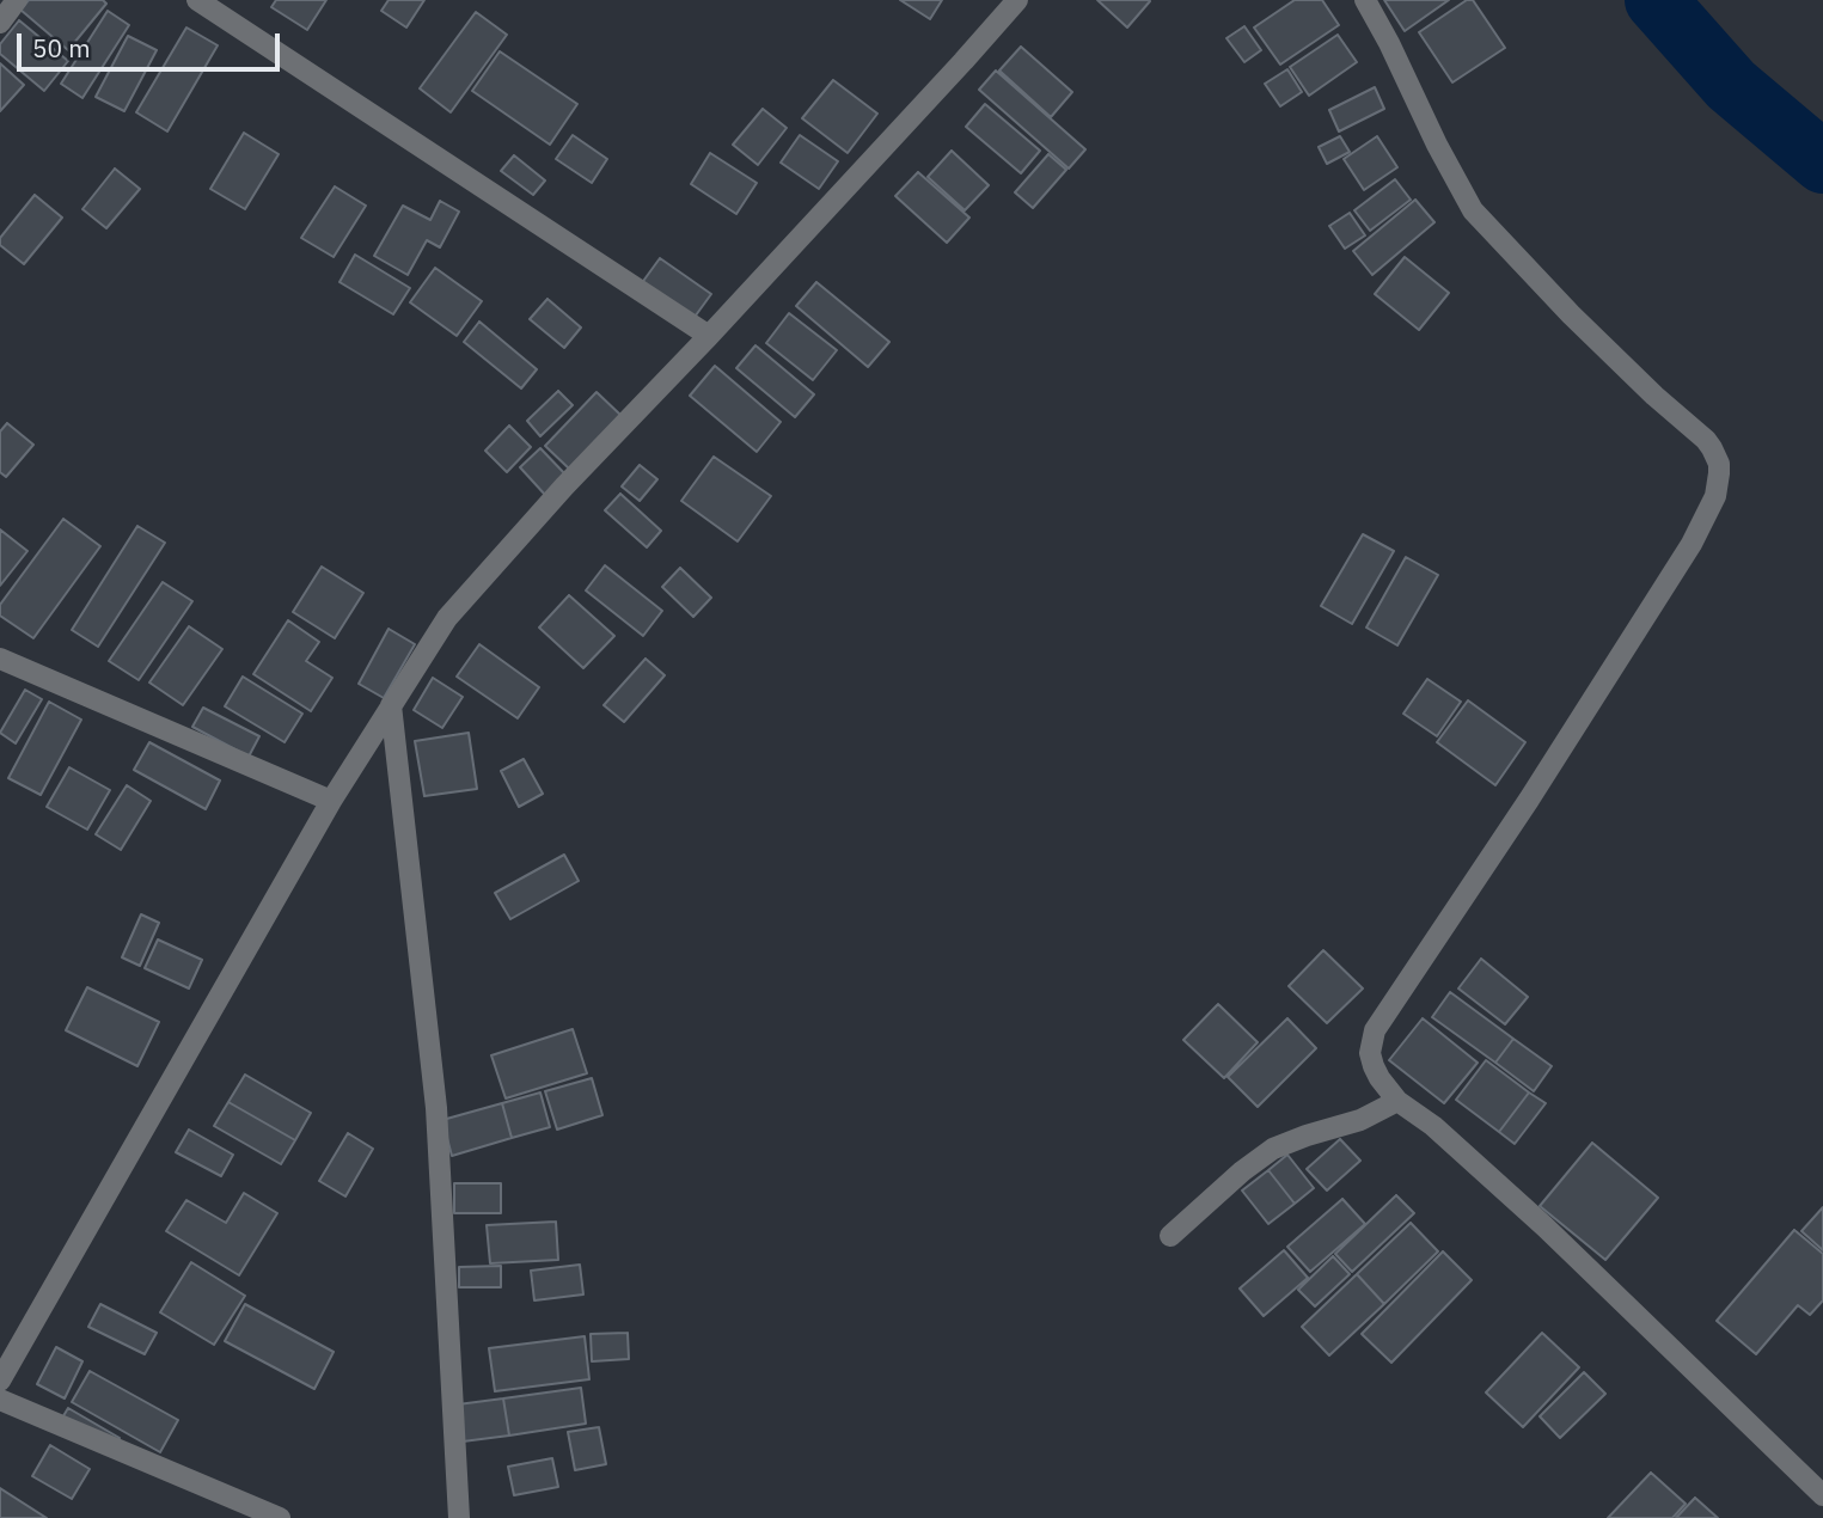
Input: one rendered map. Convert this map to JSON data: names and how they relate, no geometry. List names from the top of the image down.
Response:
{
  "scale_bar": "50 m"
}
